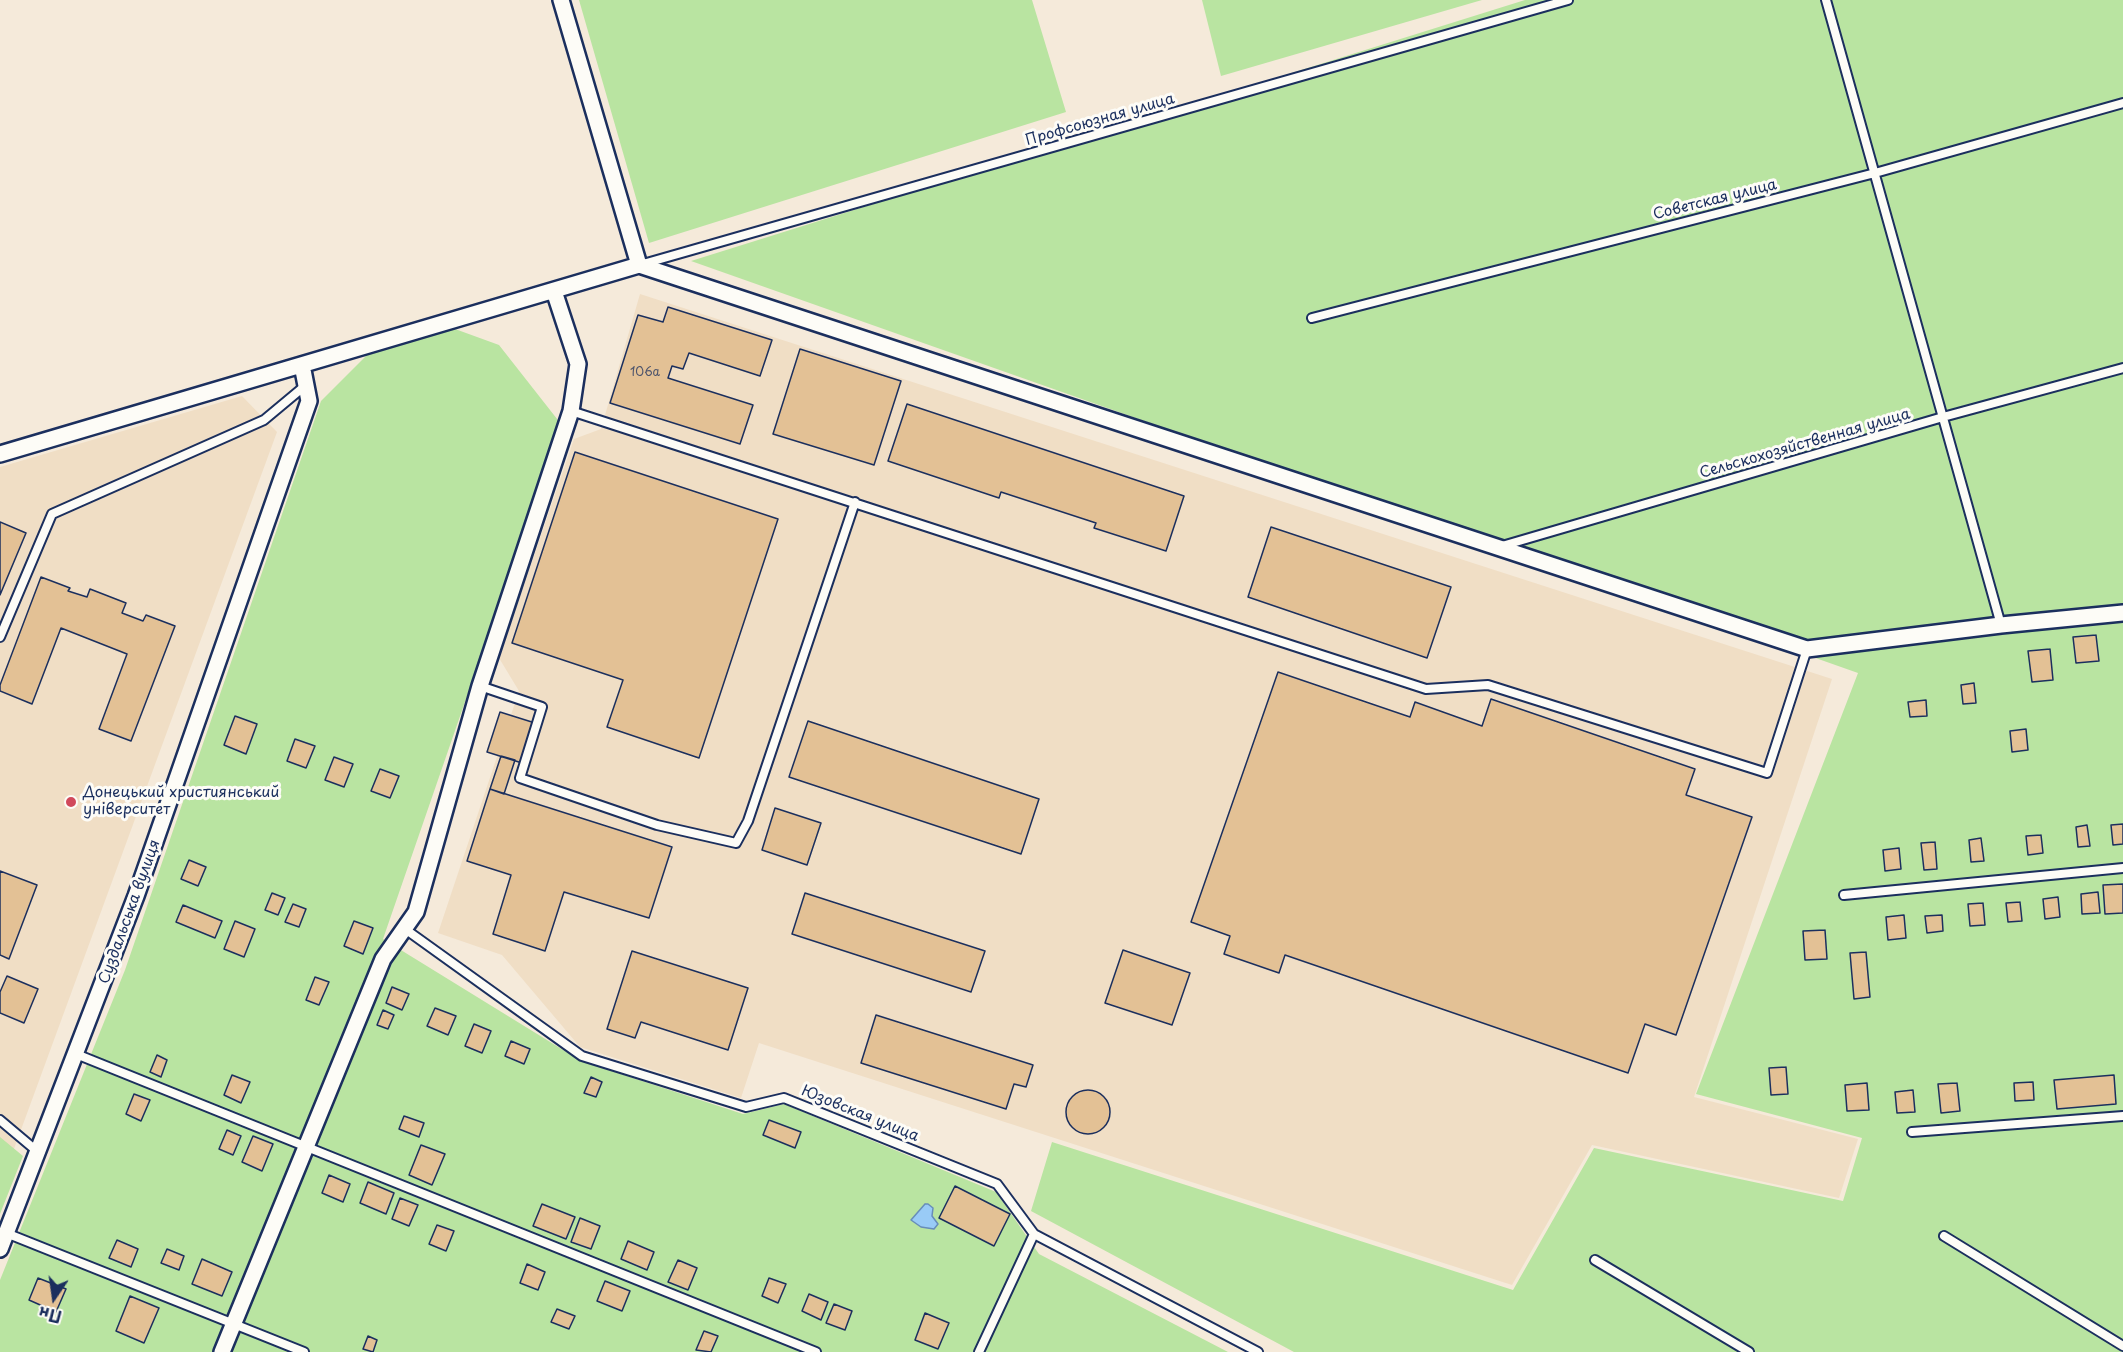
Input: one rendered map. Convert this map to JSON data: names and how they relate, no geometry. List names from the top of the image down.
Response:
{
  "streets": {
    "street": ["Суздальська вулиця"],
    "lane": [
      "Профсоюзная улица",
      "Советская улица",
      "Сельскохозяйственная улица",
      "Юзовская улица"
    ]
  },
  "places": ["Донецький християнський університет"],
  "house_numbers": ["106а"],
  "north": "bottom"
}
